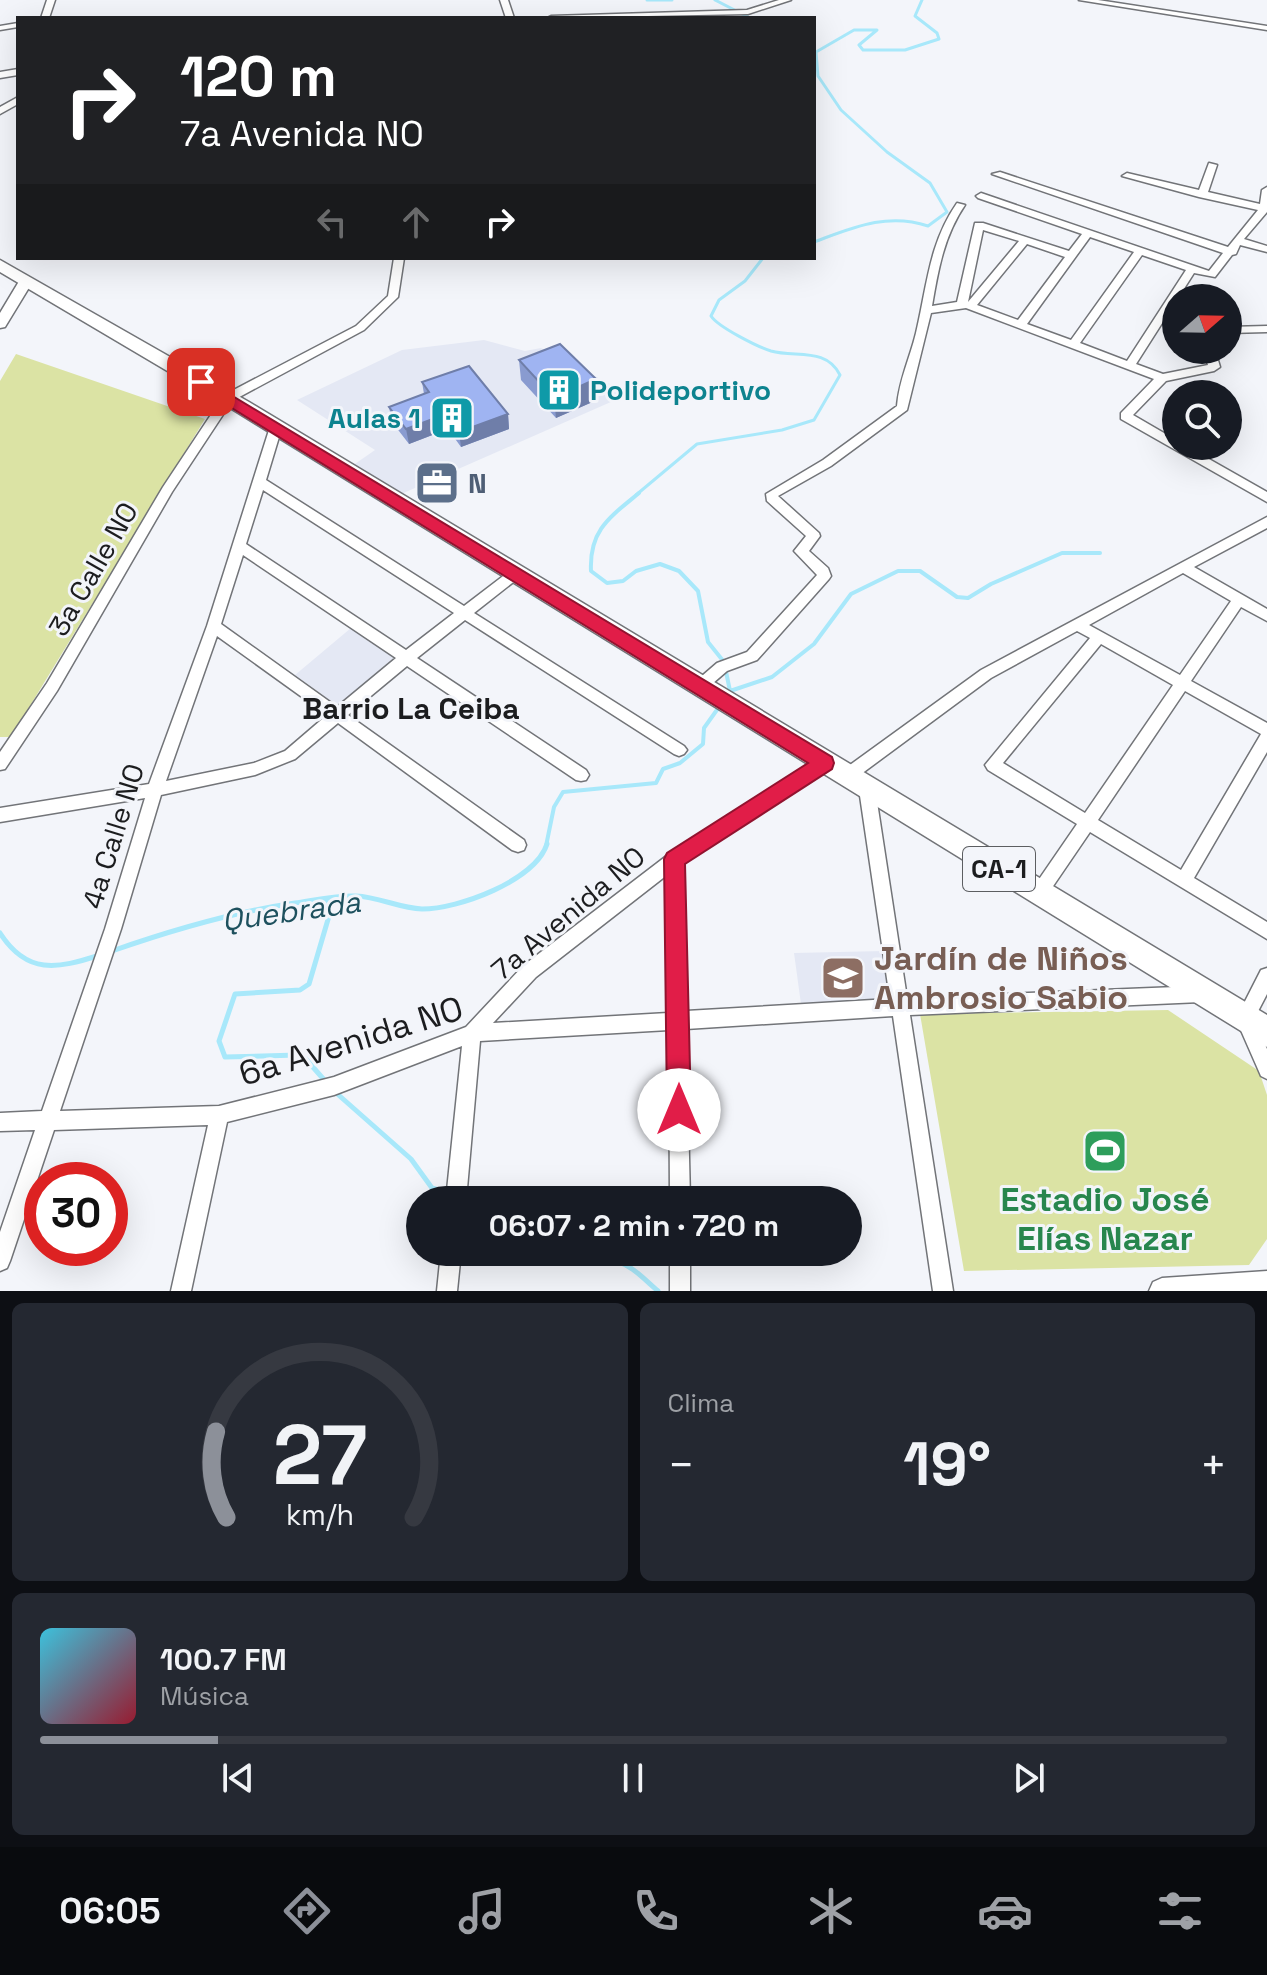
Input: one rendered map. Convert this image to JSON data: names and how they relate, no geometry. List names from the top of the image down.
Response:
{
  "streets": {
    "highway": ["CA-1"],
    "street": [
      "3a Calle NO",
      "4a Calle NO",
      "7a Avenida NO",
      "6a Avenida NO"
    ]
  },
  "crossings": [
    ["3a Calle NO", "CA-1"],
    ["4a Calle NO", "CA-1"],
    ["4a Calle NO", "6a Avenida NO"],
    ["CA-1", "7a Avenida NO"],
    ["CA-1", "6a Avenida NO"],
    ["7a Avenida NO", "6a Avenida NO"]
  ],
  "districts": ["Barrio La Ceiba"],
  "water": ["Quebrada"],
  "places": {
    "building": ["Polideportivo", "Aulas 1"],
    "office": ["N"],
    "school or university": ["Jardín de Niños Ambrosio Sabio"],
    "sports": ["Estadio José Elías Nazar"]
  },
  "north": "right",
  "page": {
    "turn": ["120 m", "7a Avenida NO"],
    "limit": "30",
    "trip": "06:07 · 2 min · 720 m",
    "tile": "Clima",
    "heat": ["−", "19°", "+"],
    "song": ["100.7 FM", "Música"],
    "tabs": "06:05",
    "gauge": ["27", "km/h"]
  }
}
